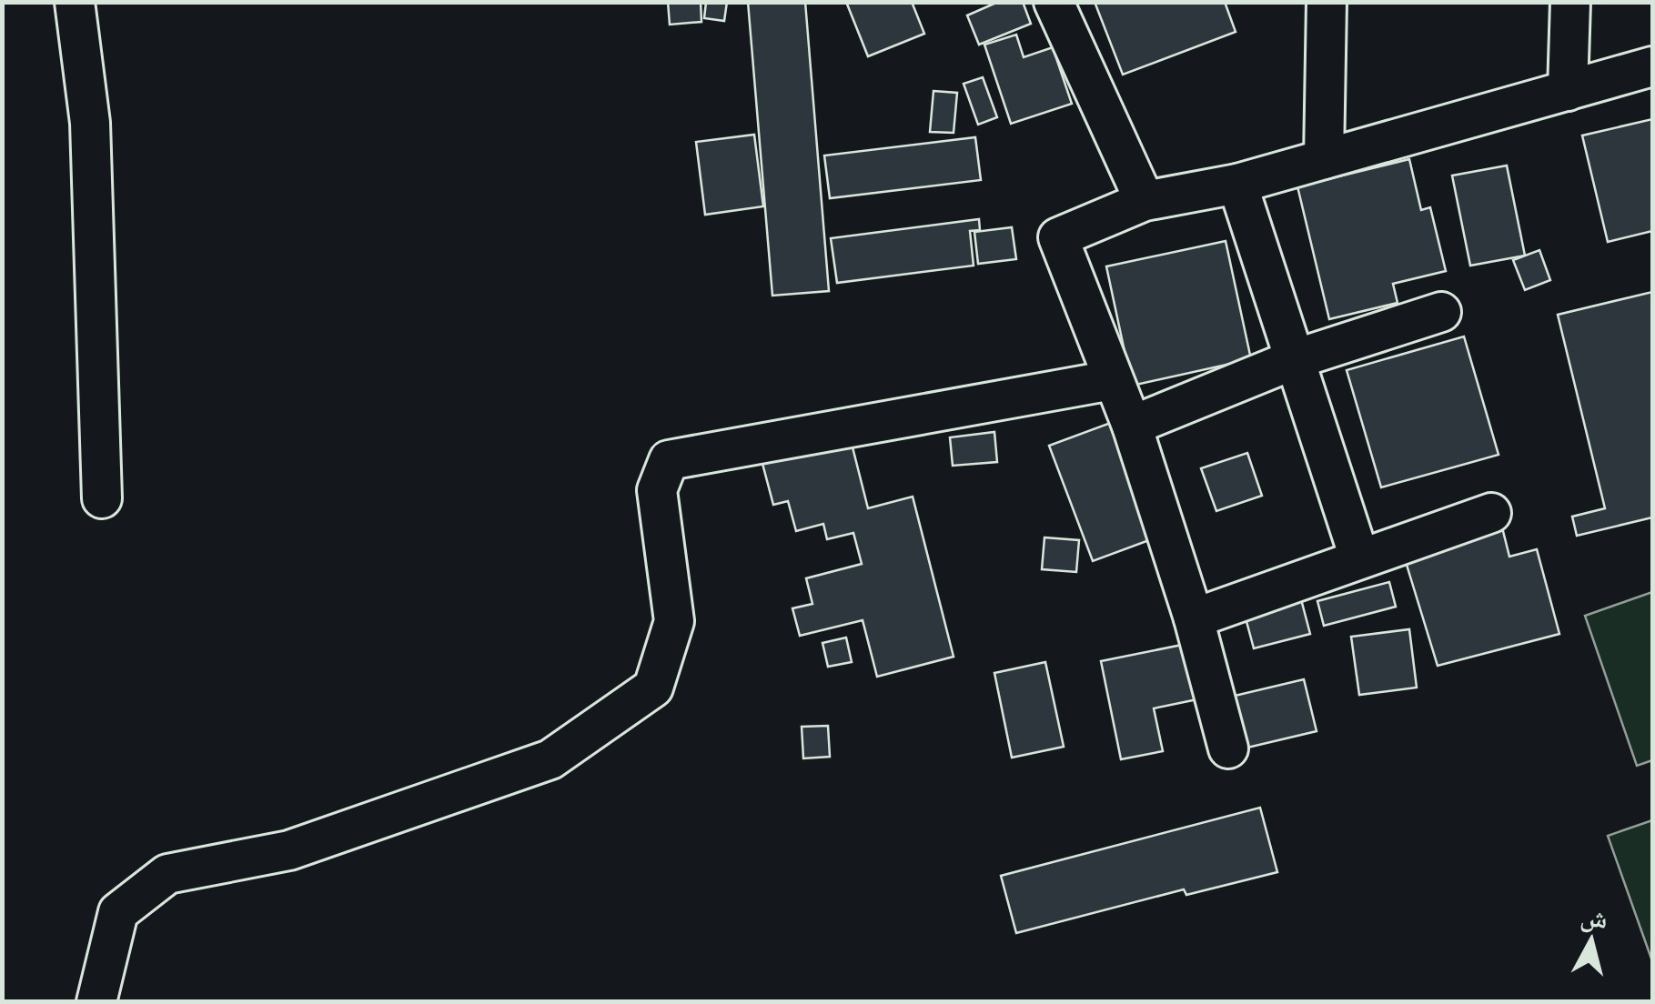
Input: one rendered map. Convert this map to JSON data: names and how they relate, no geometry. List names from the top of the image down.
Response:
{
  "north": "top"
}
